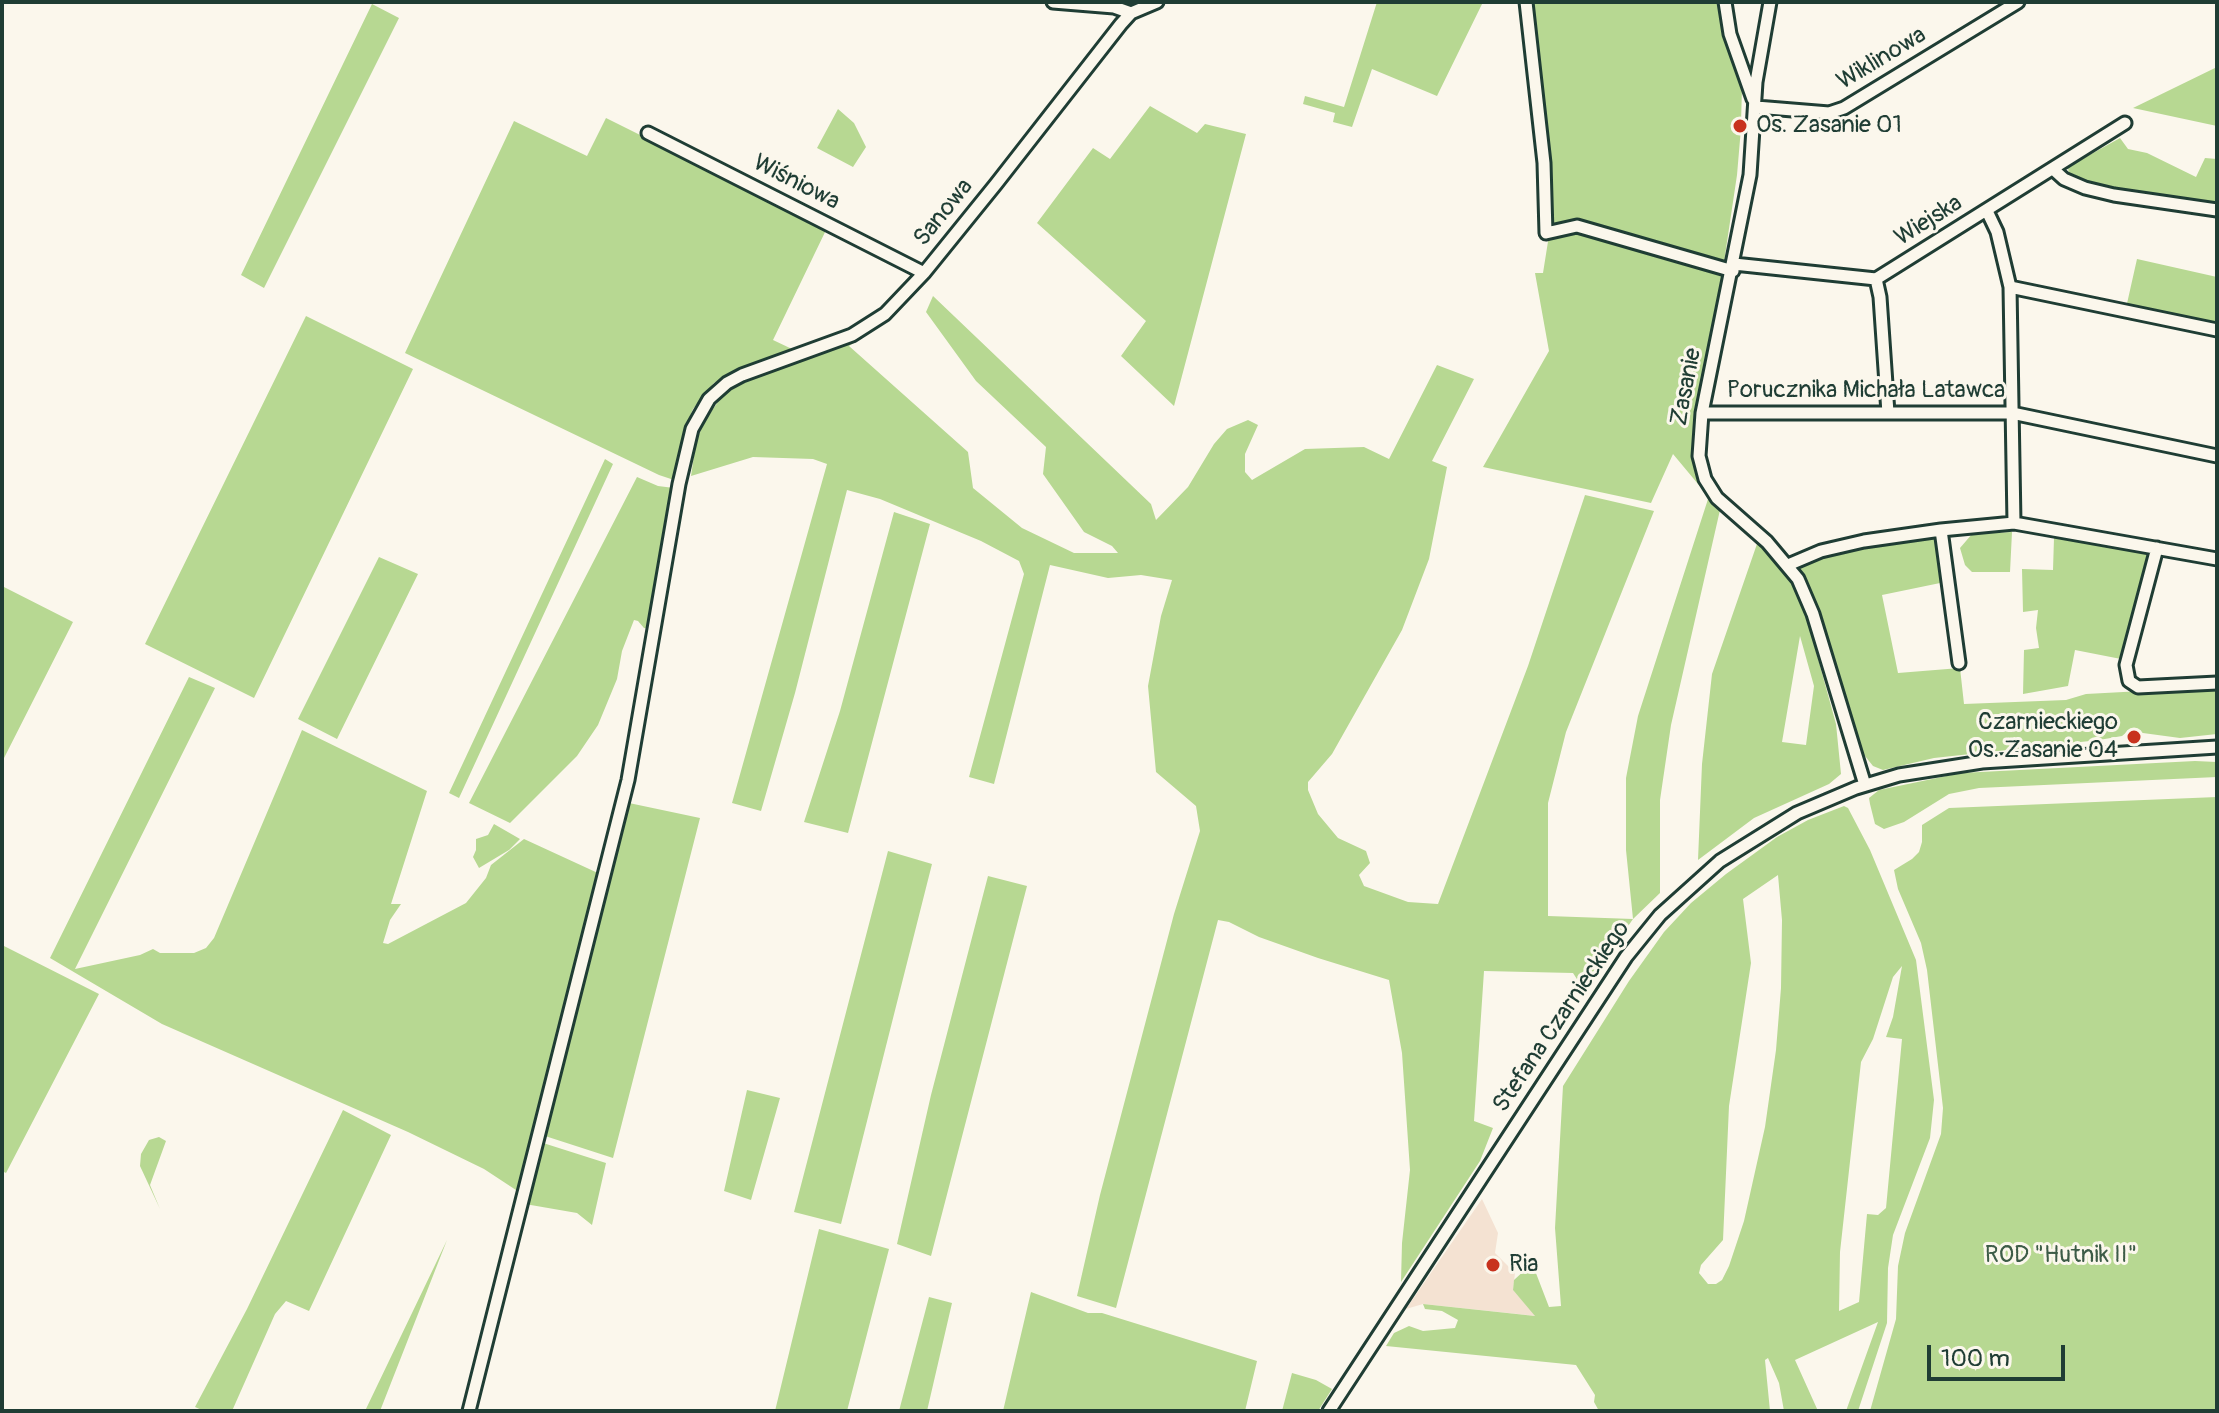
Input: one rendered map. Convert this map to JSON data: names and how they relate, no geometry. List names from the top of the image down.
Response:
{
  "streets": {
    "street": [
      "Wiklinowa",
      "Wiśniowa",
      "Sanowa",
      "Wiejska",
      "Zasanie",
      "Porucznika Michała Latawca",
      "Stefana Czarnieckiego"
    ]
  },
  "crossings": [
    ["Wiklinowa", "Zasanie"],
    ["Wiśniowa", "Sanowa"],
    ["Zasanie", "Porucznika Michała Latawca"],
    ["Zasanie", "Stefana Czarnieckiego"]
  ],
  "parks": ["ROD \"Hutnik II\""],
  "places": ["Os. Zasanie 01", "Czarnieckiego Os. Zasanie 04", "Ria"],
  "scale_bar": "100 m"
}
